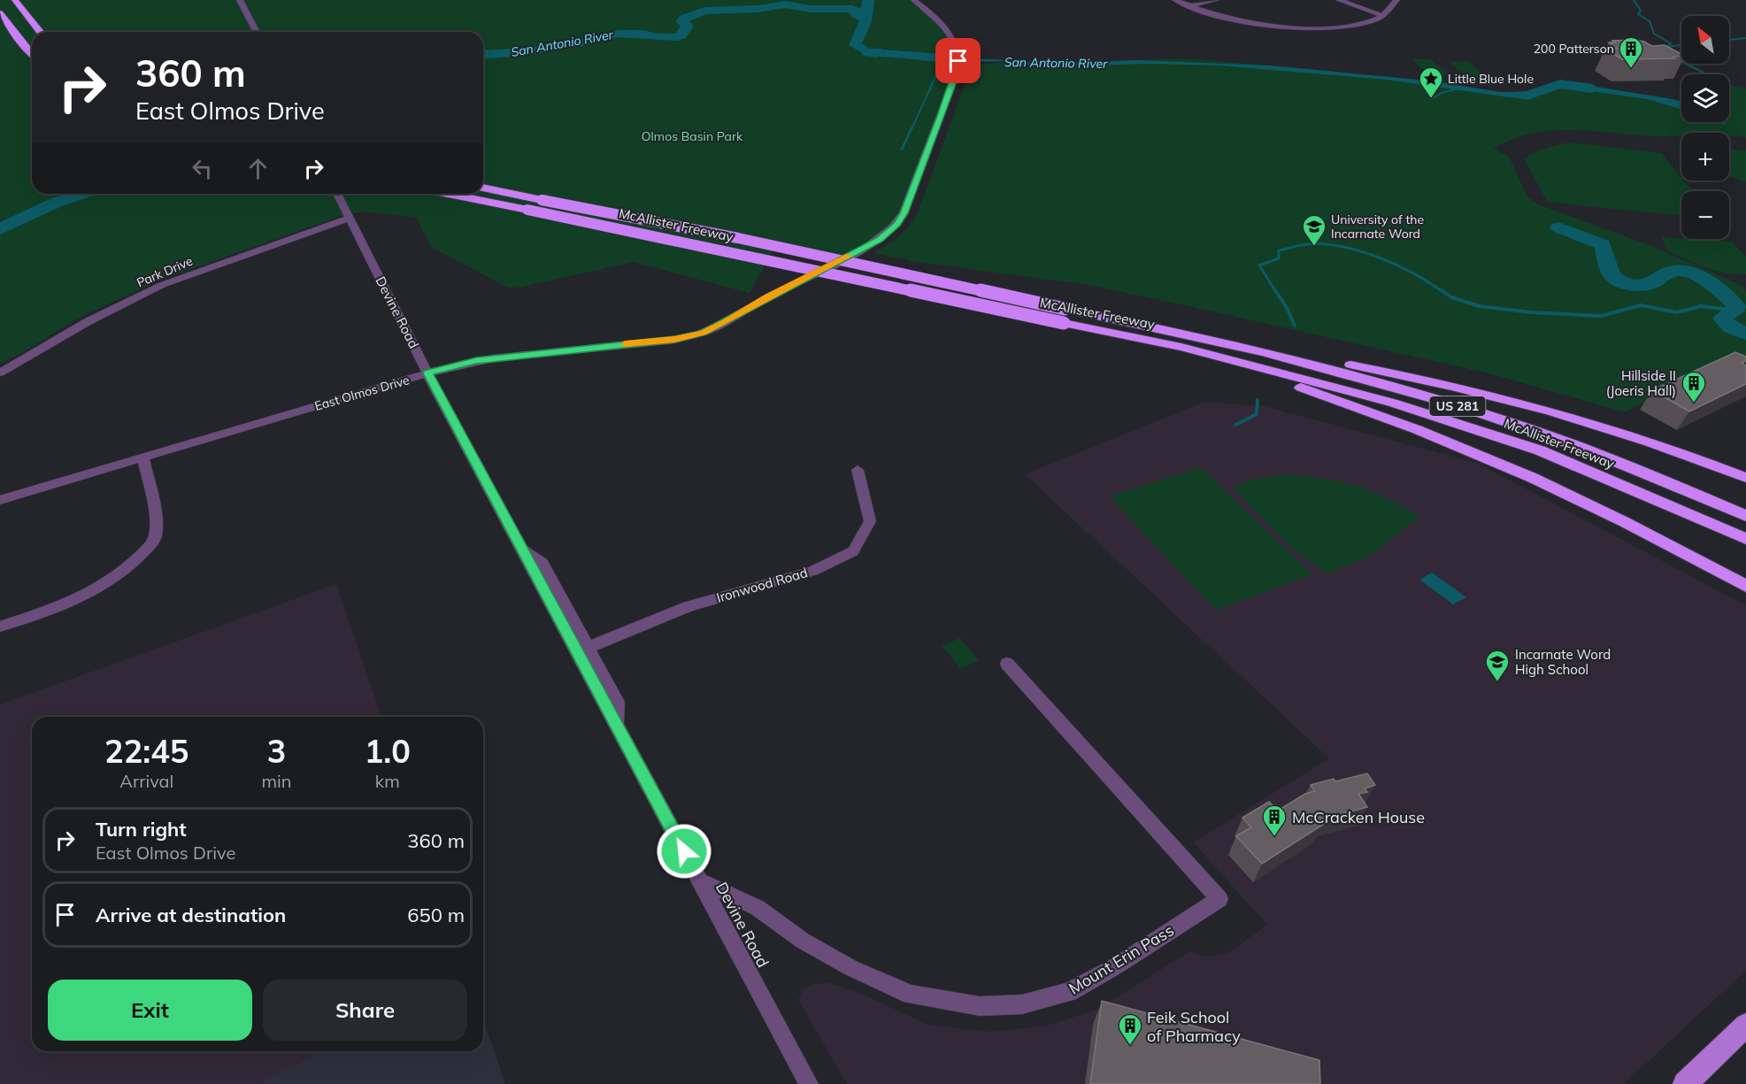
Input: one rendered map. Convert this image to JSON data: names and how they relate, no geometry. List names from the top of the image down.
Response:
{
  "streets": {
    "highway": ["McAllister Freeway", "US 281"],
    "street": [
      "Park Drive",
      "Devine Road",
      "East Olmos Drive",
      "Ironwood Road",
      "Mount Erin Pass"
    ]
  },
  "crossings": [
    ["Park Drive", "Devine Road"],
    ["Devine Road", "East Olmos Drive"],
    ["Devine Road", "Ironwood Road"],
    ["Devine Road", "Mount Erin Pass"]
  ],
  "water": ["San Antonio River"],
  "parks": ["Olmos Basin Park"],
  "places": {
    "building": [
      "200 Patterson",
      "Hillside II (Joeris Hall)",
      "McCracken House",
      "Feik School of Pharmacy"
    ],
    "place": ["Little Blue Hole"],
    "school or university": ["University of the Incarnate Word", "Incarnate Word High School"]
  },
  "north": "top left",
  "page": {
    "map_buttons": ["+", "−"],
    "turn": ["360 m", "East Olmos Drive"],
    "eta": [
      "22:45",
      "Arrival",
      "3",
      "min",
      "1.0",
      "km"
    ],
    "list": [
      {
        "name": "Turn right",
        "note": "East Olmos Drive",
        "value": "360 m"
      },
      {
        "name": "Arrive at destination",
        "value": "650 m"
      }
    ],
    "buttons": ["Exit", "Share"]
  }
}
